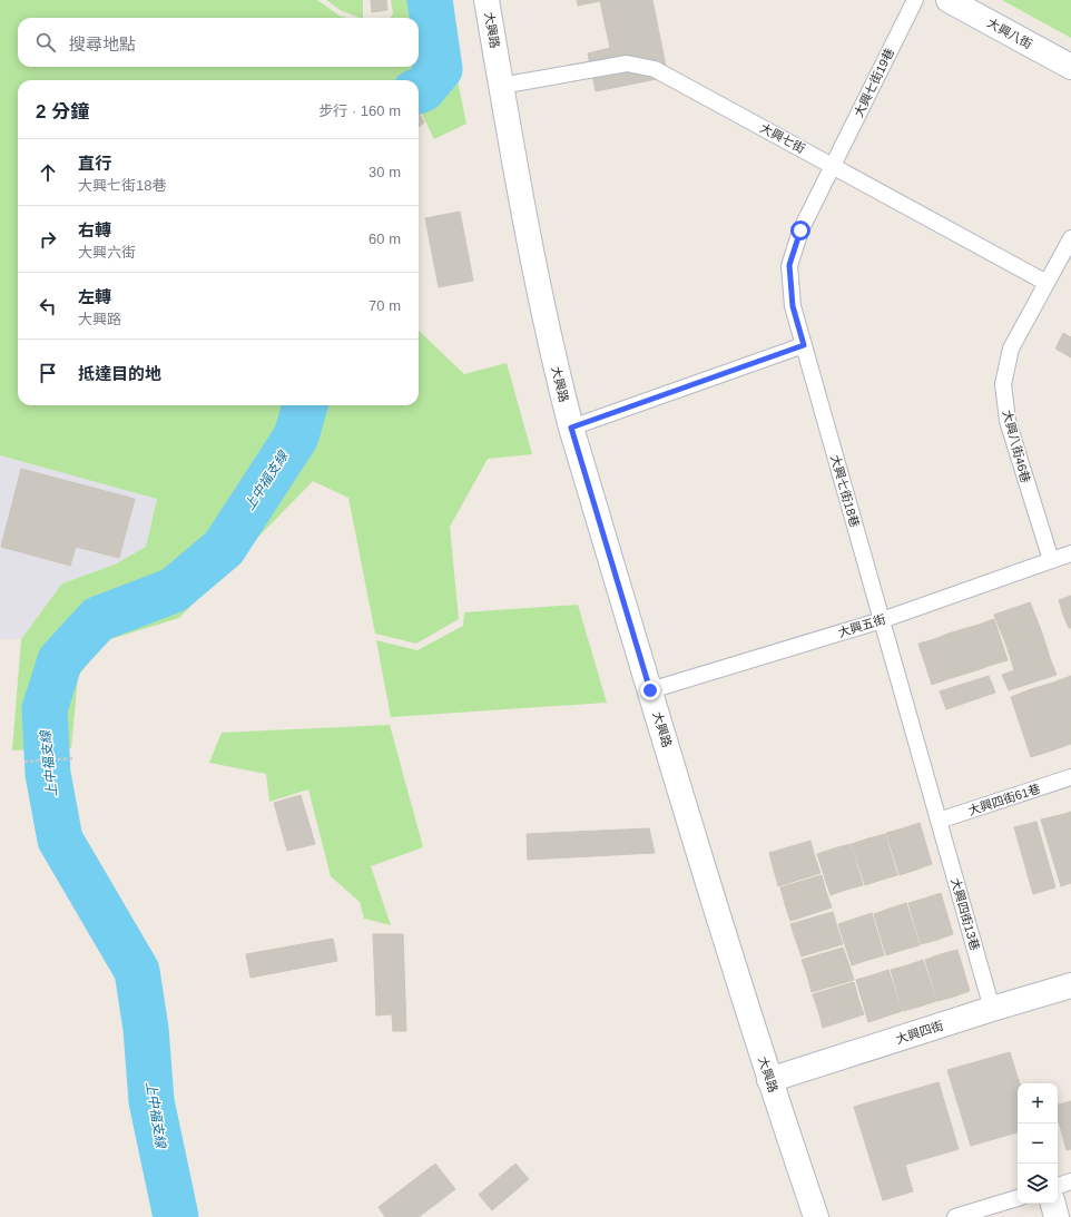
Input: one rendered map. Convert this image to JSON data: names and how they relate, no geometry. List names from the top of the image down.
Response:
{
  "streets": {
    "street": ["大興路", "大興八街", "大興四街"],
    "lane": [
      "大興七街19巷",
      "大興七街",
      "大興八街46巷",
      "大興七街18巷",
      "大興五街",
      "大興四街61巷",
      "大興四街13巷"
    ]
  },
  "crossings": [
    ["大興路", "大興七街"],
    ["大興路", "大興五街"],
    ["大興路", "大興四街"],
    ["大興七街19巷", "大興七街"],
    ["大興七街19巷", "大興七街18巷"],
    ["大興七街", "大興八街46巷"],
    ["大興七街", "大興七街18巷"],
    ["大興八街46巷", "大興五街"],
    ["大興七街18巷", "大興五街"],
    ["大興七街18巷", "大興四街61巷"],
    ["大興七街18巷", "大興四街13巷"],
    ["大興四街61巷", "大興四街13巷"],
    ["大興四街13巷", "大興四街"]
  ],
  "water": ["上中福支線"],
  "page": {
    "search": "搜尋地點",
    "heading": ["2 分鐘", "步行 · 160 m"],
    "list": [
      ["直行", "大興七街18巷", "30 m"],
      ["右轉", "大興六街", "60 m"],
      ["左轉", "大興路", "70 m"],
      "抵達目的地"
    ],
    "map_buttons": ["+", "−"]
  }
}
